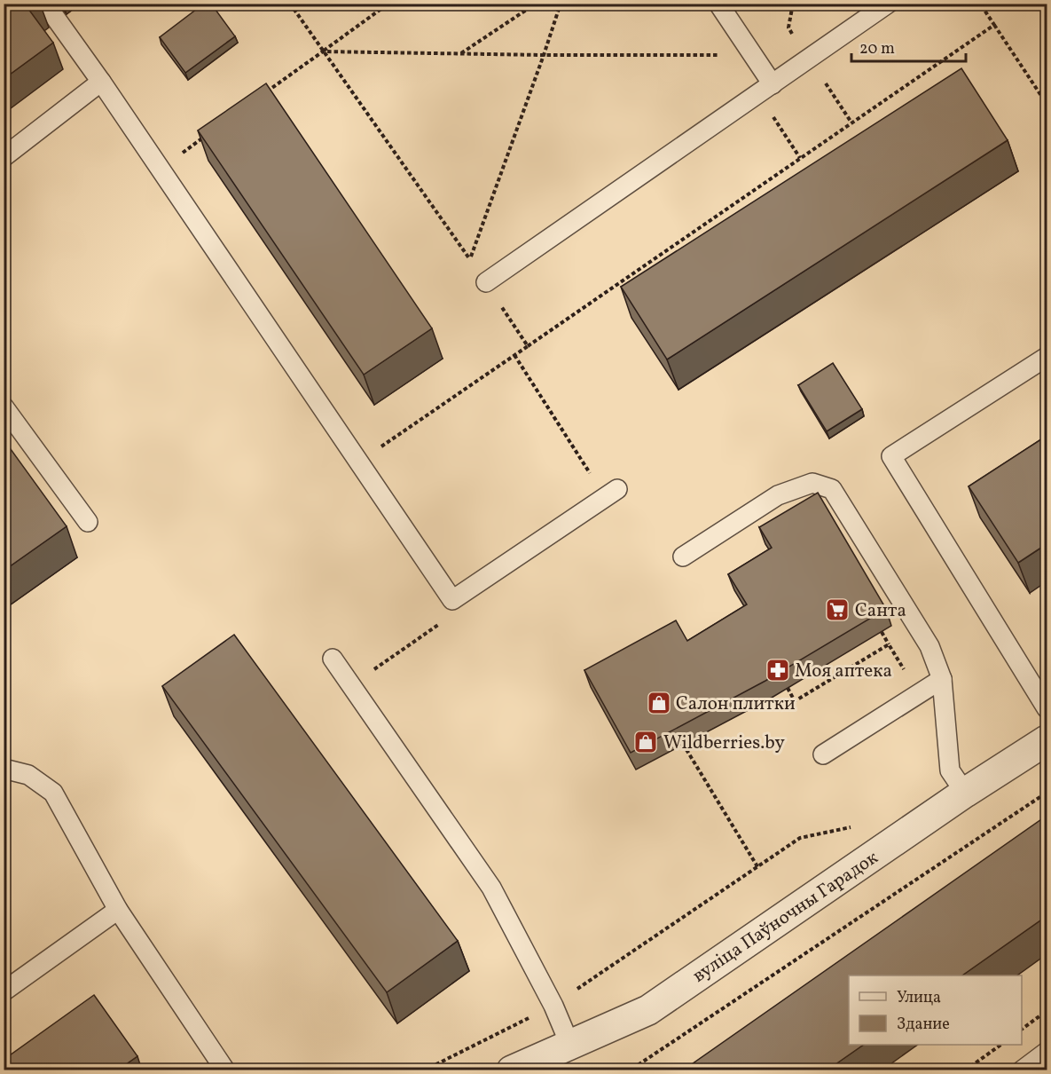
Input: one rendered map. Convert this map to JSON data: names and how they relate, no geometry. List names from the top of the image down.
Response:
{
  "streets": {
    "street": ["вуліца Паўночны Гарадок"]
  },
  "places": {
    "supermarket": ["Санта"],
    "pharmacy": ["Моя аптека"],
    "shop": ["Салон плитки", "Wildberries.by"]
  },
  "legend": ["Улица", "Здание"],
  "scale_bar": "20 m"
}
